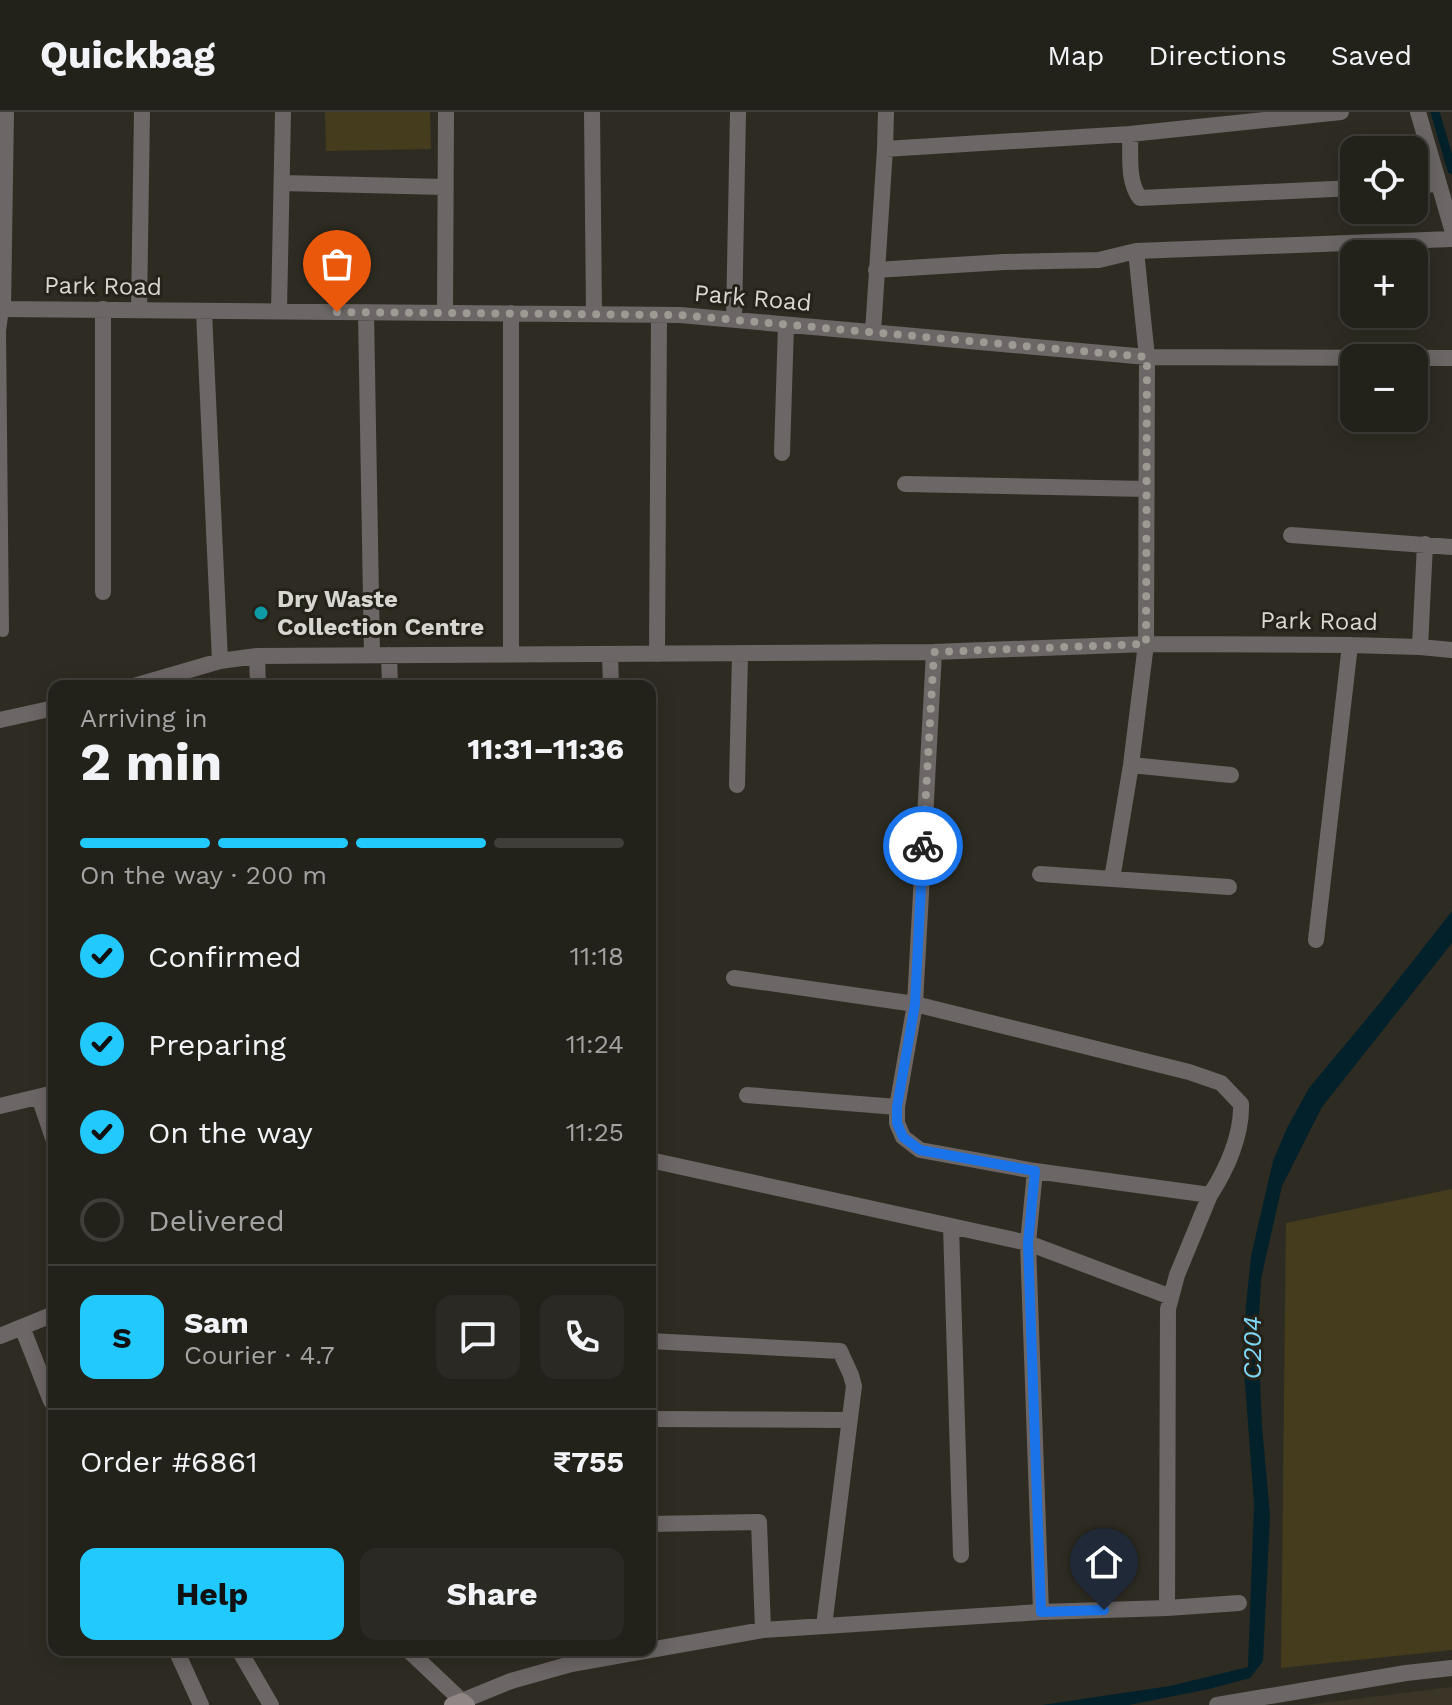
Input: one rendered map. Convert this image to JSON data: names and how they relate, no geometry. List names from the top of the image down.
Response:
{
  "streets": {
    "street": ["Park Road"]
  },
  "water": ["C204"],
  "places": ["Dry Waste Collection Centre"],
  "page": {
    "header": "Quickbag",
    "nav": ["Map", "Directions", "Saved"],
    "map_buttons": ["+", "−"],
    "heading": ["2 min", "Arriving in", "11:31–11:36"],
    "panel": [
      "Sam",
      "Courier · 4.7",
      "Order #6861",
      "₹755"
    ],
    "bar": "On the way · 200 m",
    "list": [
      ["Confirmed", "11:18"],
      ["Preparing", "11:24"],
      ["On the way", "11:25"],
      "Delivered"
    ],
    "round": "S",
    "buttons": ["Help", "Share"]
  }
}
